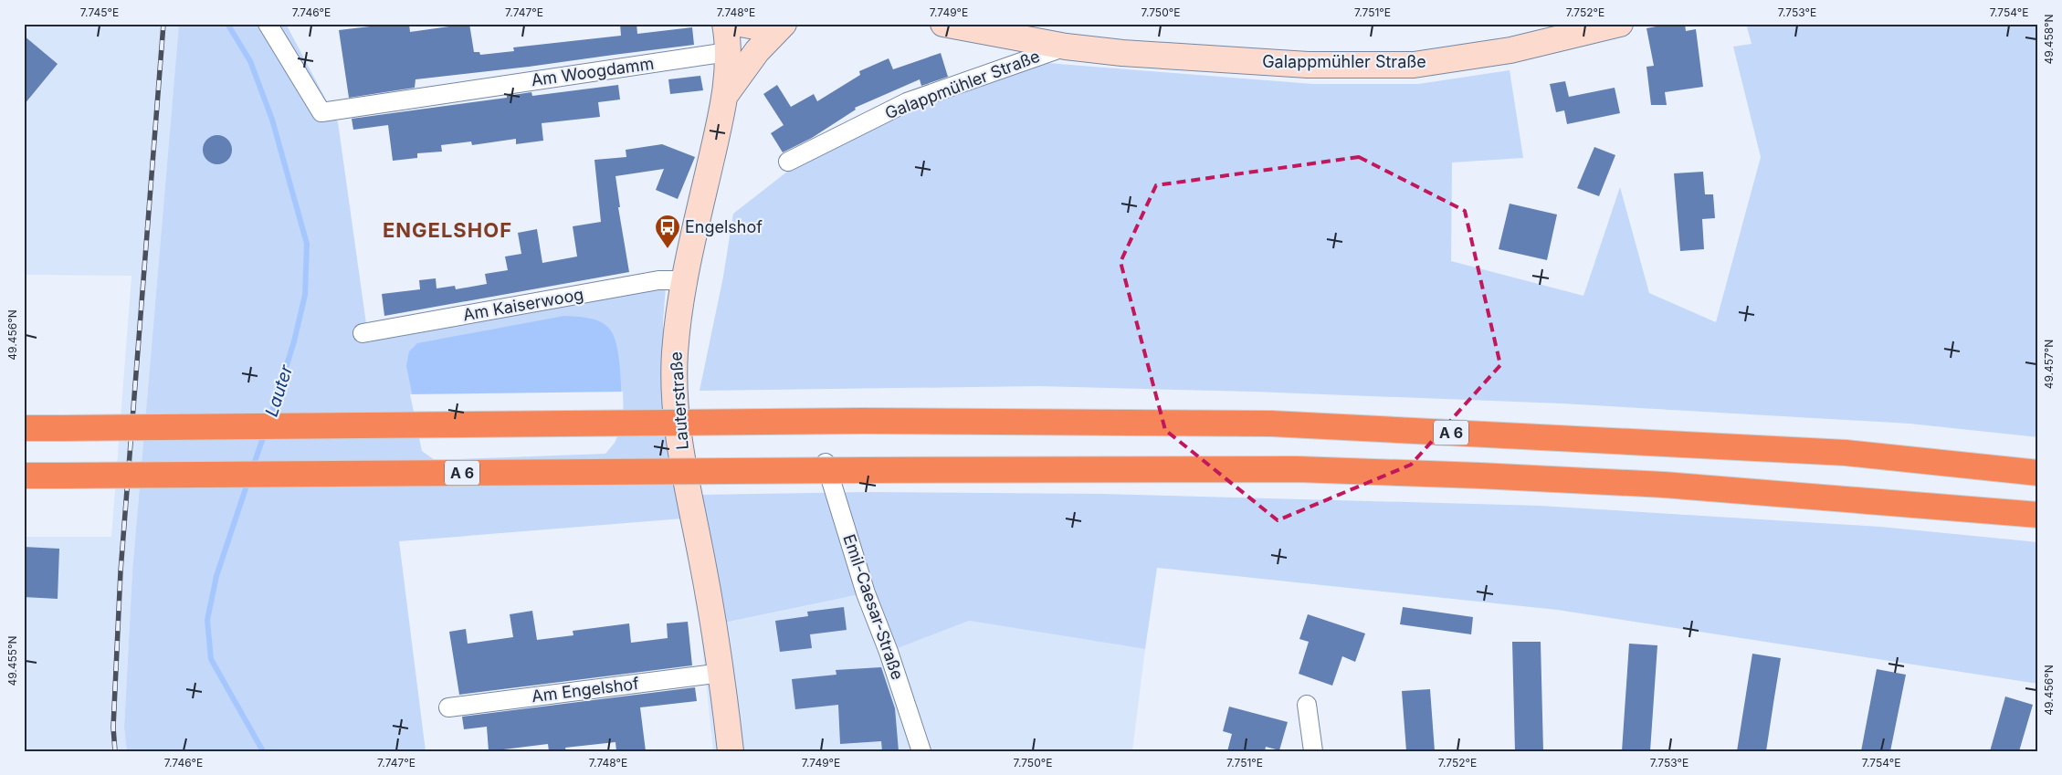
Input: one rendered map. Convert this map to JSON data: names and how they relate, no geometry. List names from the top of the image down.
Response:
{
  "streets": {
    "highway": ["A 6"],
    "main road": ["Galappmühler Straße", "Lauterstraße"],
    "street": [
      "Am Woogdamm",
      "Am Kaiserwoog",
      "Emil-Caesar-Straße",
      "Am Engelshof"
    ]
  },
  "crossings": [
    ["Am Woogdamm", "Lauterstraße"],
    ["Am Kaiserwoog", "Lauterstraße"],
    ["Lauterstraße", "Am Engelshof"]
  ],
  "districts": ["ENGELSHOF"],
  "water": ["Lauter"],
  "places": {
    "bus stop": ["Engelshof"]
  },
  "coordinates": [
    "7.745°E",
    "7.746°E",
    "7.747°E",
    "7.748°E",
    "7.749°E",
    "7.750°E",
    "7.751°E",
    "7.752°E",
    "7.753°E",
    "7.754°E",
    "49.458°N",
    "49.456°N",
    "49.457°N",
    "49.455°N"
  ]
}
